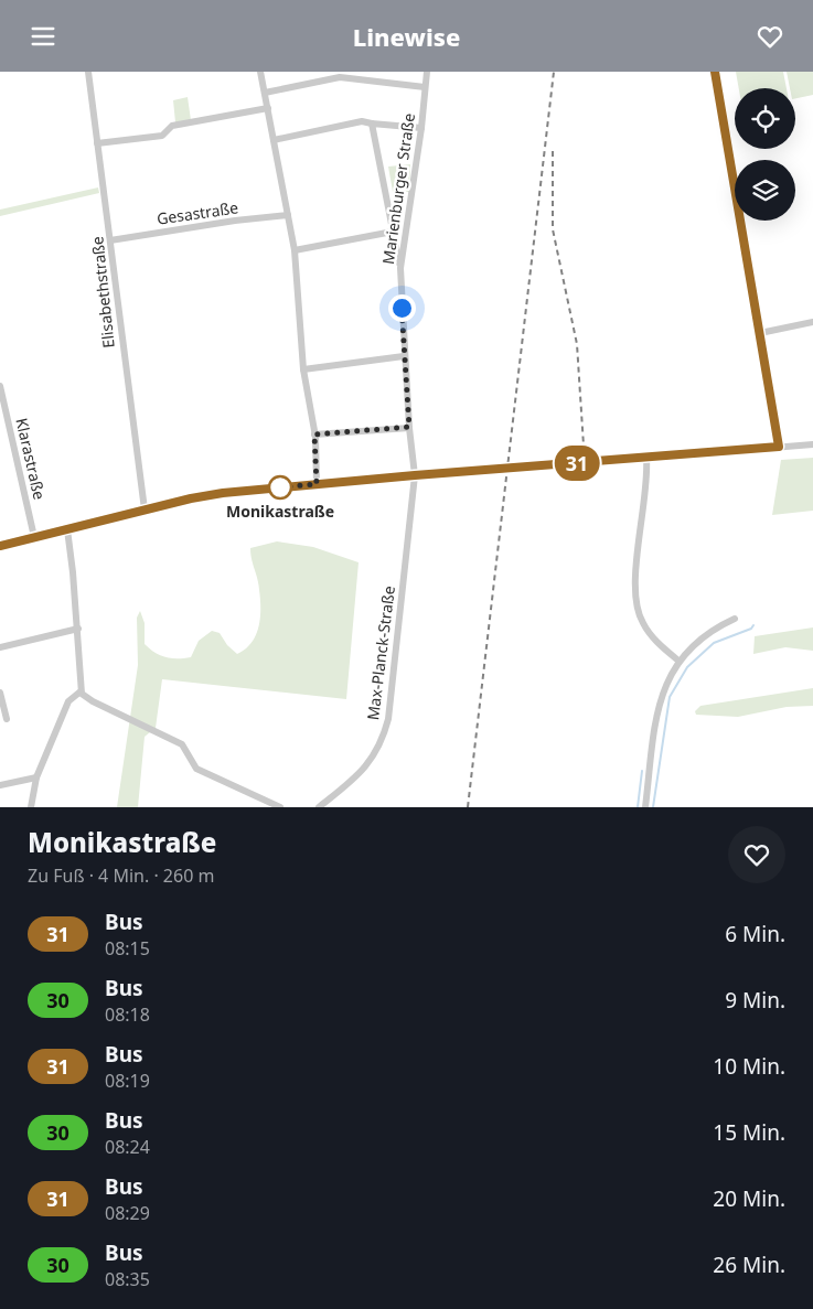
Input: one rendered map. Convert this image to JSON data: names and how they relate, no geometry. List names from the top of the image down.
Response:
{
  "streets": {
    "street": [
      "Marienburger Straße",
      "Gesastraße",
      "Elisabethstraße",
      "Klarastraße",
      "Max-Planck-Straße"
    ]
  },
  "crossings": [
    ["Marienburger Straße", "Max-Planck-Straße"],
    ["Gesastraße", "Elisabethstraße"]
  ],
  "places": ["Monikastraße"],
  "lines": ["bus line 31"],
  "page": {
    "header": "Linewise",
    "on_map": "31",
    "heading": ["Monikastraße", "Zu Fuß · 4 Min. · 260 m"],
    "list": [
      {
        "mark": "31",
        "name": "Bus",
        "note": "08:15",
        "value": "6 Min."
      },
      {
        "mark": "30",
        "name": "Bus",
        "note": "08:18",
        "value": "9 Min."
      },
      {
        "mark": "31",
        "name": "Bus",
        "note": "08:19",
        "value": "10 Min."
      },
      {
        "mark": "30",
        "name": "Bus",
        "note": "08:24",
        "value": "15 Min."
      },
      {
        "mark": "31",
        "name": "Bus",
        "note": "08:29",
        "value": "20 Min."
      },
      {
        "mark": "30",
        "name": "Bus",
        "note": "08:35",
        "value": "26 Min."
      }
    ]
  }
}
